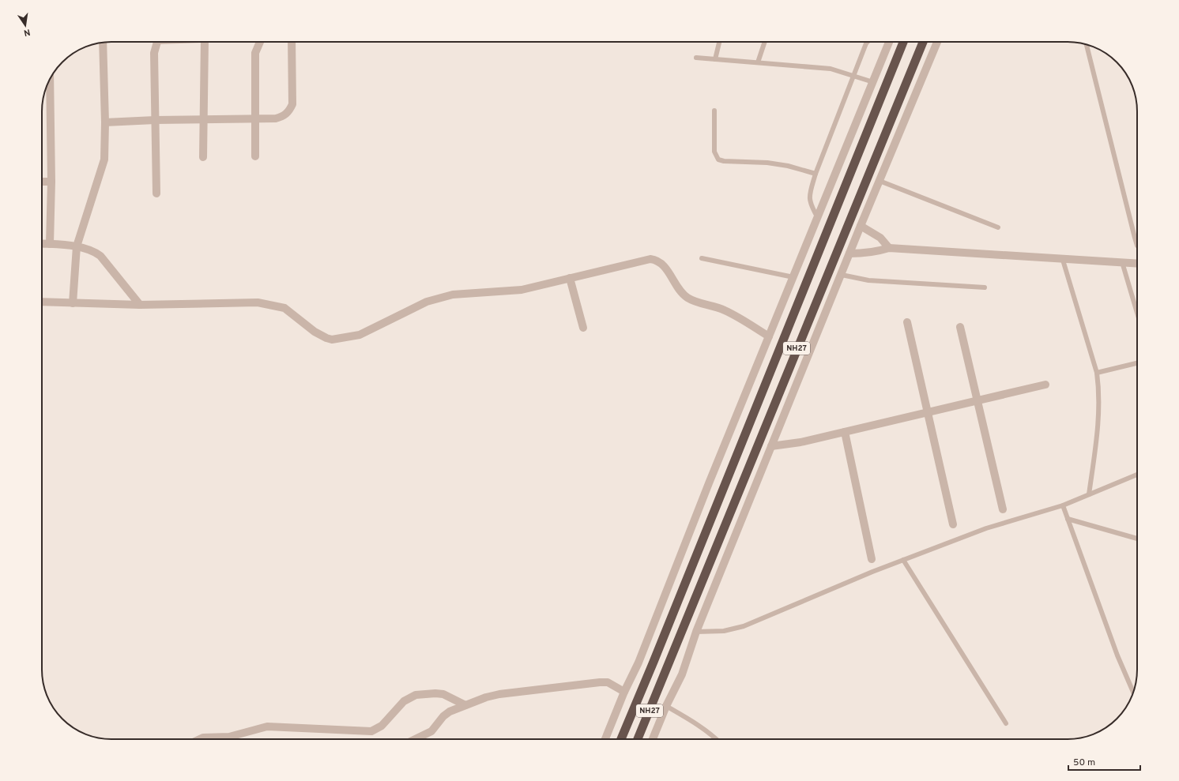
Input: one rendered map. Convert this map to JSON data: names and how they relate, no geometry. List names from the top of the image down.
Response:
{
  "streets": {
    "highway": ["NH27"]
  },
  "scale_bar": "50 m",
  "north": "bottom"
}
